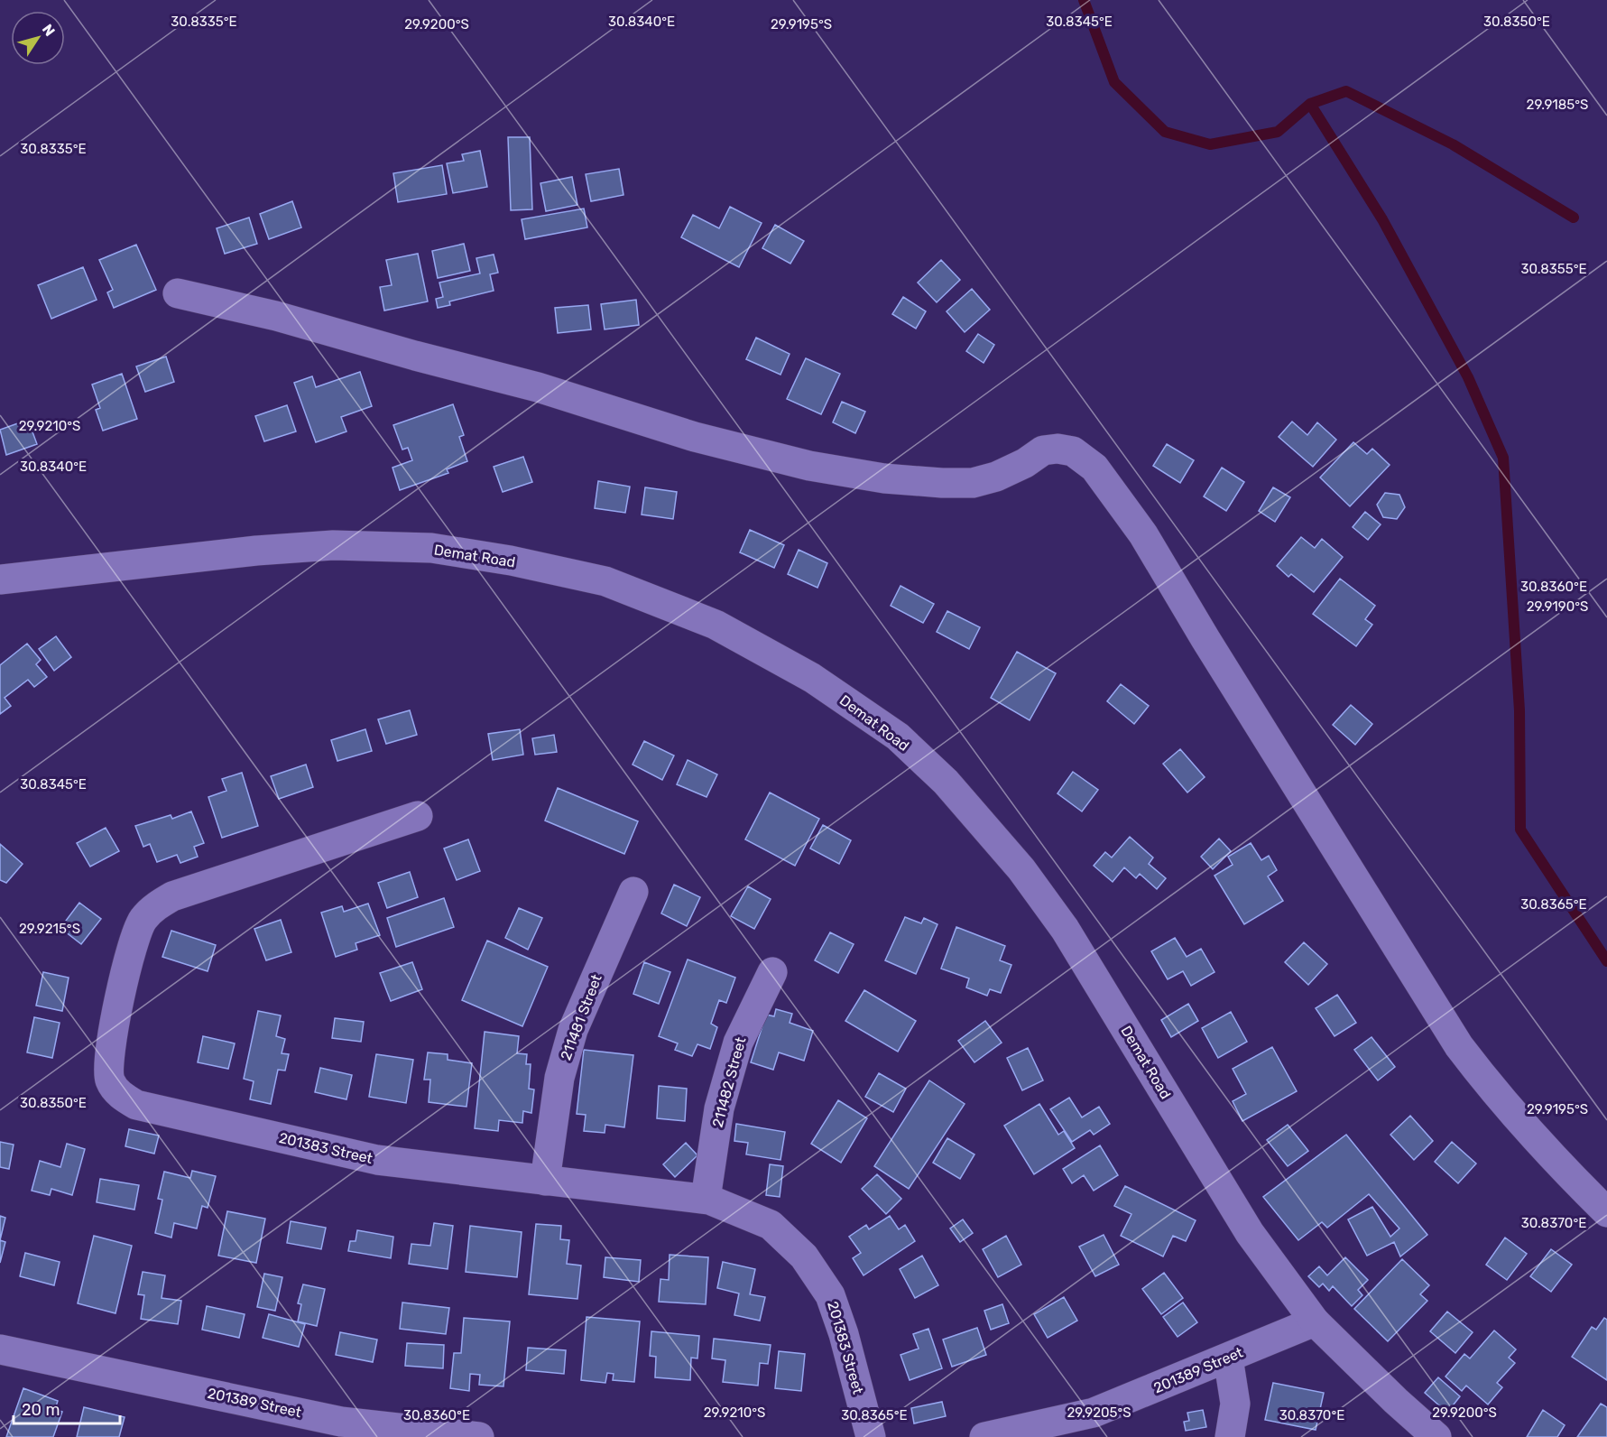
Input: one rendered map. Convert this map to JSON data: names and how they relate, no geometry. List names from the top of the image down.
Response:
{
  "streets": {
    "street": [
      "Demat Road",
      "211481 Street",
      "211482 Street",
      "201383 Street",
      "201389 Street"
    ]
  },
  "crossings": [
    ["Demat Road", "201389 Street"],
    ["211481 Street", "201383 Street"],
    ["211482 Street", "201383 Street"]
  ],
  "scale_bar": "20 m",
  "north": "top right",
  "coordinates": [
    "30.8335°E",
    "30.8345°E",
    "30.8340°E",
    "30.8350°E",
    "29.9195°S",
    "29.9200°S",
    "29.9185°S",
    "30.8355°E",
    "29.9210°S",
    "30.8360°E",
    "29.9190°S",
    "30.8365°E",
    "29.9215°S",
    "30.8370°E",
    "29.9205°S"
  ]
}
